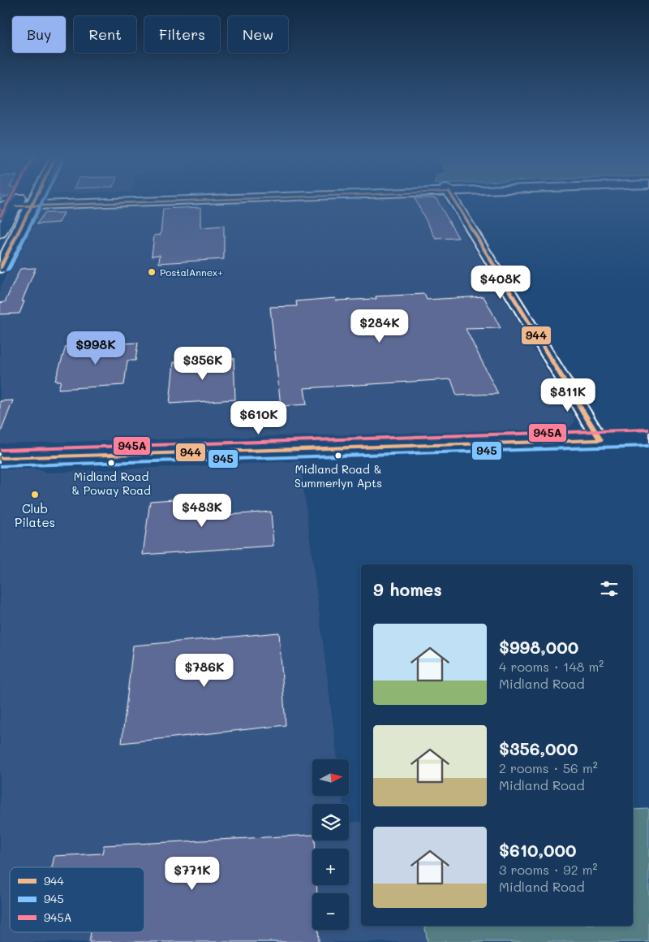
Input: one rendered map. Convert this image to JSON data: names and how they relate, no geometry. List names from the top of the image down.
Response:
{
  "places": [
    "PostalAnnex+",
    "Midland Road & Summerlyn Apts",
    "Midland Road & Poway Road",
    "Club Pilates"
  ],
  "lines": ["transit line 944", "transit line 945", "transit line 945A"],
  "legend": ["944", "945", "945A"],
  "north": "right",
  "page": {
    "chip": [
      "Buy",
      "Rent",
      "Filters",
      "New"
    ],
    "price": [
      "$408K",
      "$284K",
      "$998K",
      "$356K",
      "$811K",
      "$610K",
      "$483K",
      "$786K",
      "$771K"
    ],
    "heading": "9 homes",
    "list": [
      {
        "name": "$998,000",
        "note": "4 rooms · 148 m² · Midland Road"
      },
      {
        "name": "$356,000",
        "note": "2 rooms · 56 m² · Midland Road"
      },
      {
        "name": "$610,000",
        "note": "3 rooms · 92 m² · Midland Road"
      }
    ],
    "map_buttons": ["+", "−"]
  }
}
